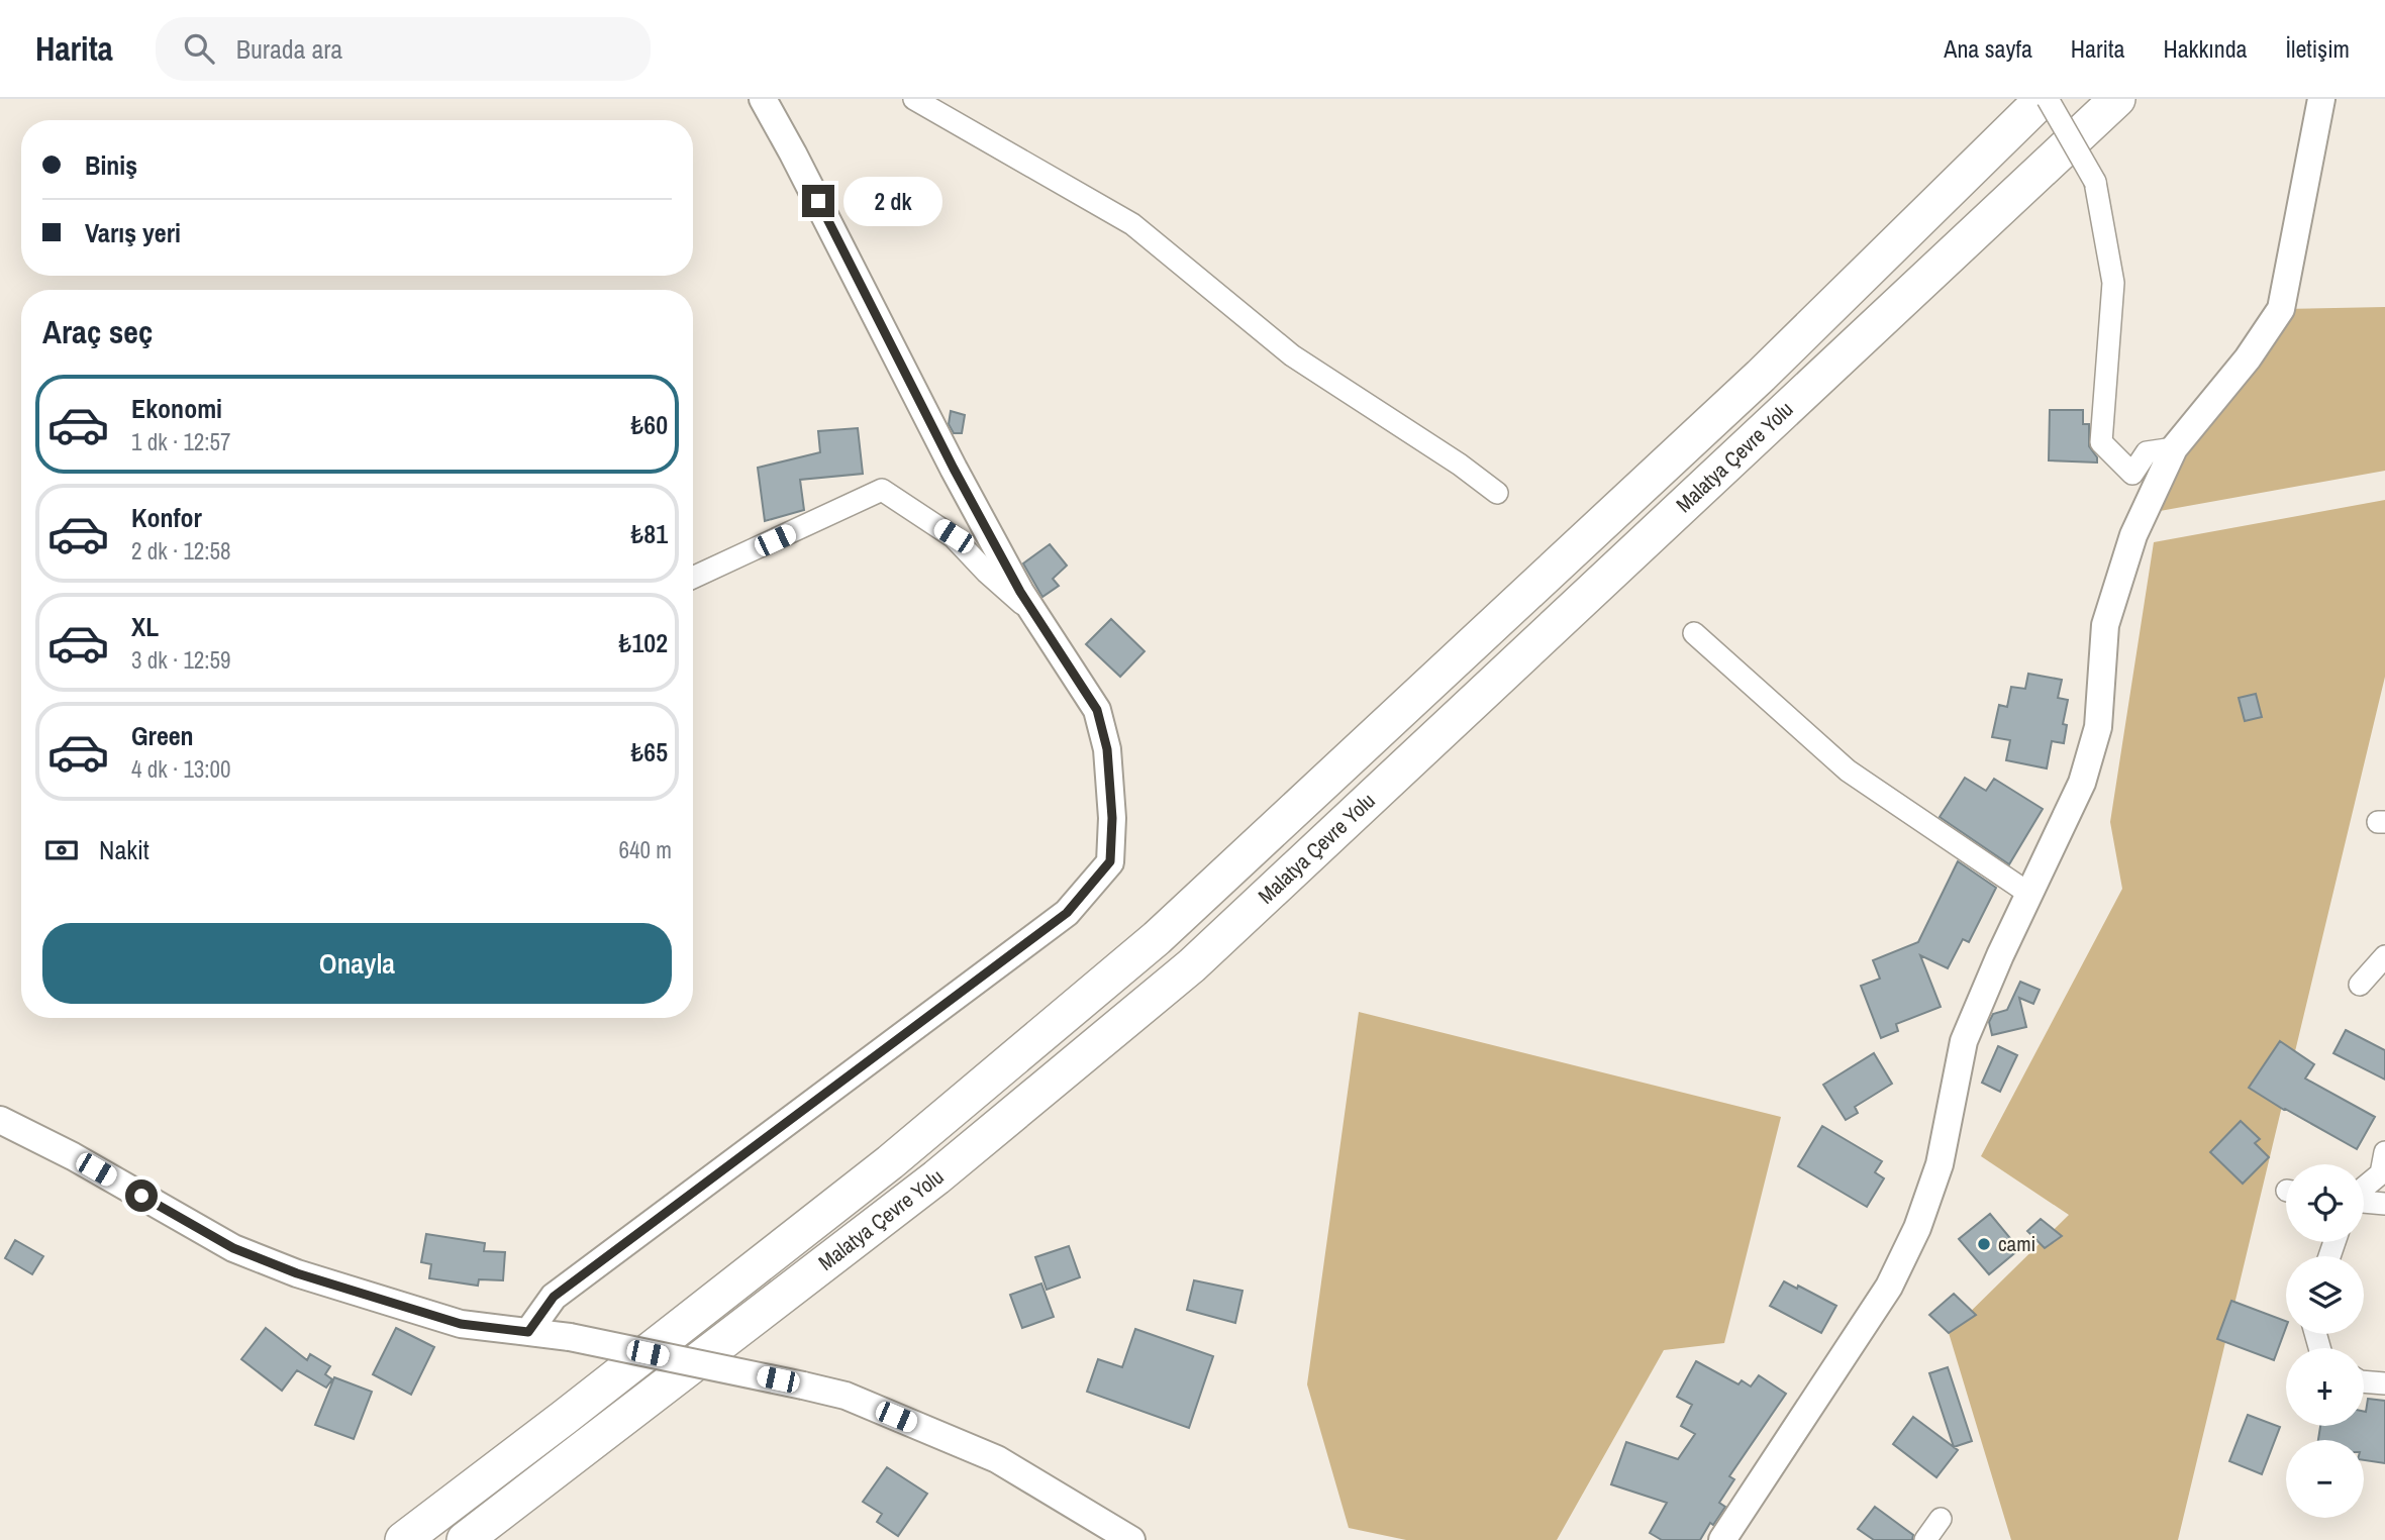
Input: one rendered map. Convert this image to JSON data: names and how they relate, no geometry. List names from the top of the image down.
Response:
{
  "streets": {
    "highway": ["Malatya Çevre Yolu"]
  },
  "places": ["cami"],
  "page": {
    "header": "Harita",
    "search": "Burada ara",
    "nav": [
      "Ana sayfa",
      "Harita",
      "Hakkında",
      "İletişim"
    ],
    "banner": ["Biniş", "Varış yeri"],
    "bubble": "2 dk",
    "heading": "Araç seç",
    "list": [
      {
        "name": "Ekonomi",
        "note": "1 dk · 12:57",
        "value": "₺60"
      },
      {
        "name": "Konfor",
        "note": "2 dk · 12:58",
        "value": "₺81"
      },
      {
        "name": "XL",
        "note": "3 dk · 12:59",
        "value": "₺102"
      },
      {
        "name": "Green",
        "note": "4 dk · 13:00",
        "value": "₺65"
      }
    ],
    "pay": ["Nakit", "640 m"],
    "buttons": "Onayla",
    "map_buttons": ["+", "−"]
  }
}
